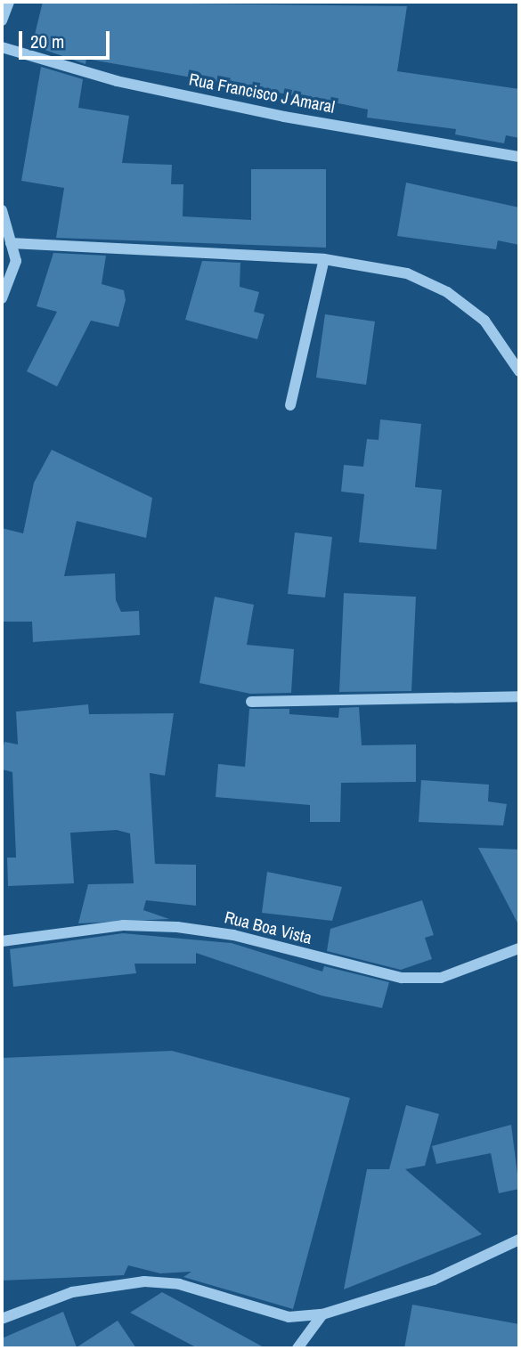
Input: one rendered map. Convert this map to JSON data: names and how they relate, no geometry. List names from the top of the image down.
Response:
{
  "streets": {
    "street": ["Rua Francisco J Amaral", "Rua Boa Vista"]
  },
  "scale_bar": "20 m"
}
